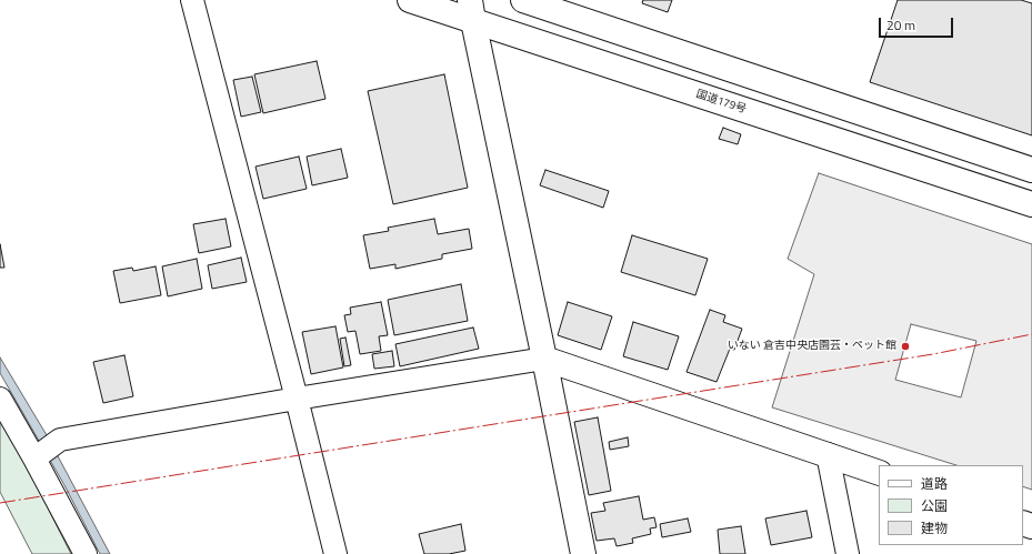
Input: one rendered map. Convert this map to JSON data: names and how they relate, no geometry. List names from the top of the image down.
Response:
{
  "streets": {
    "main road": ["国道179号"]
  },
  "places": ["いない 倉吉中央店園芸・ペット館"],
  "legend": ["道路", "公園", "建物"],
  "scale_bar": "20 m"
}
